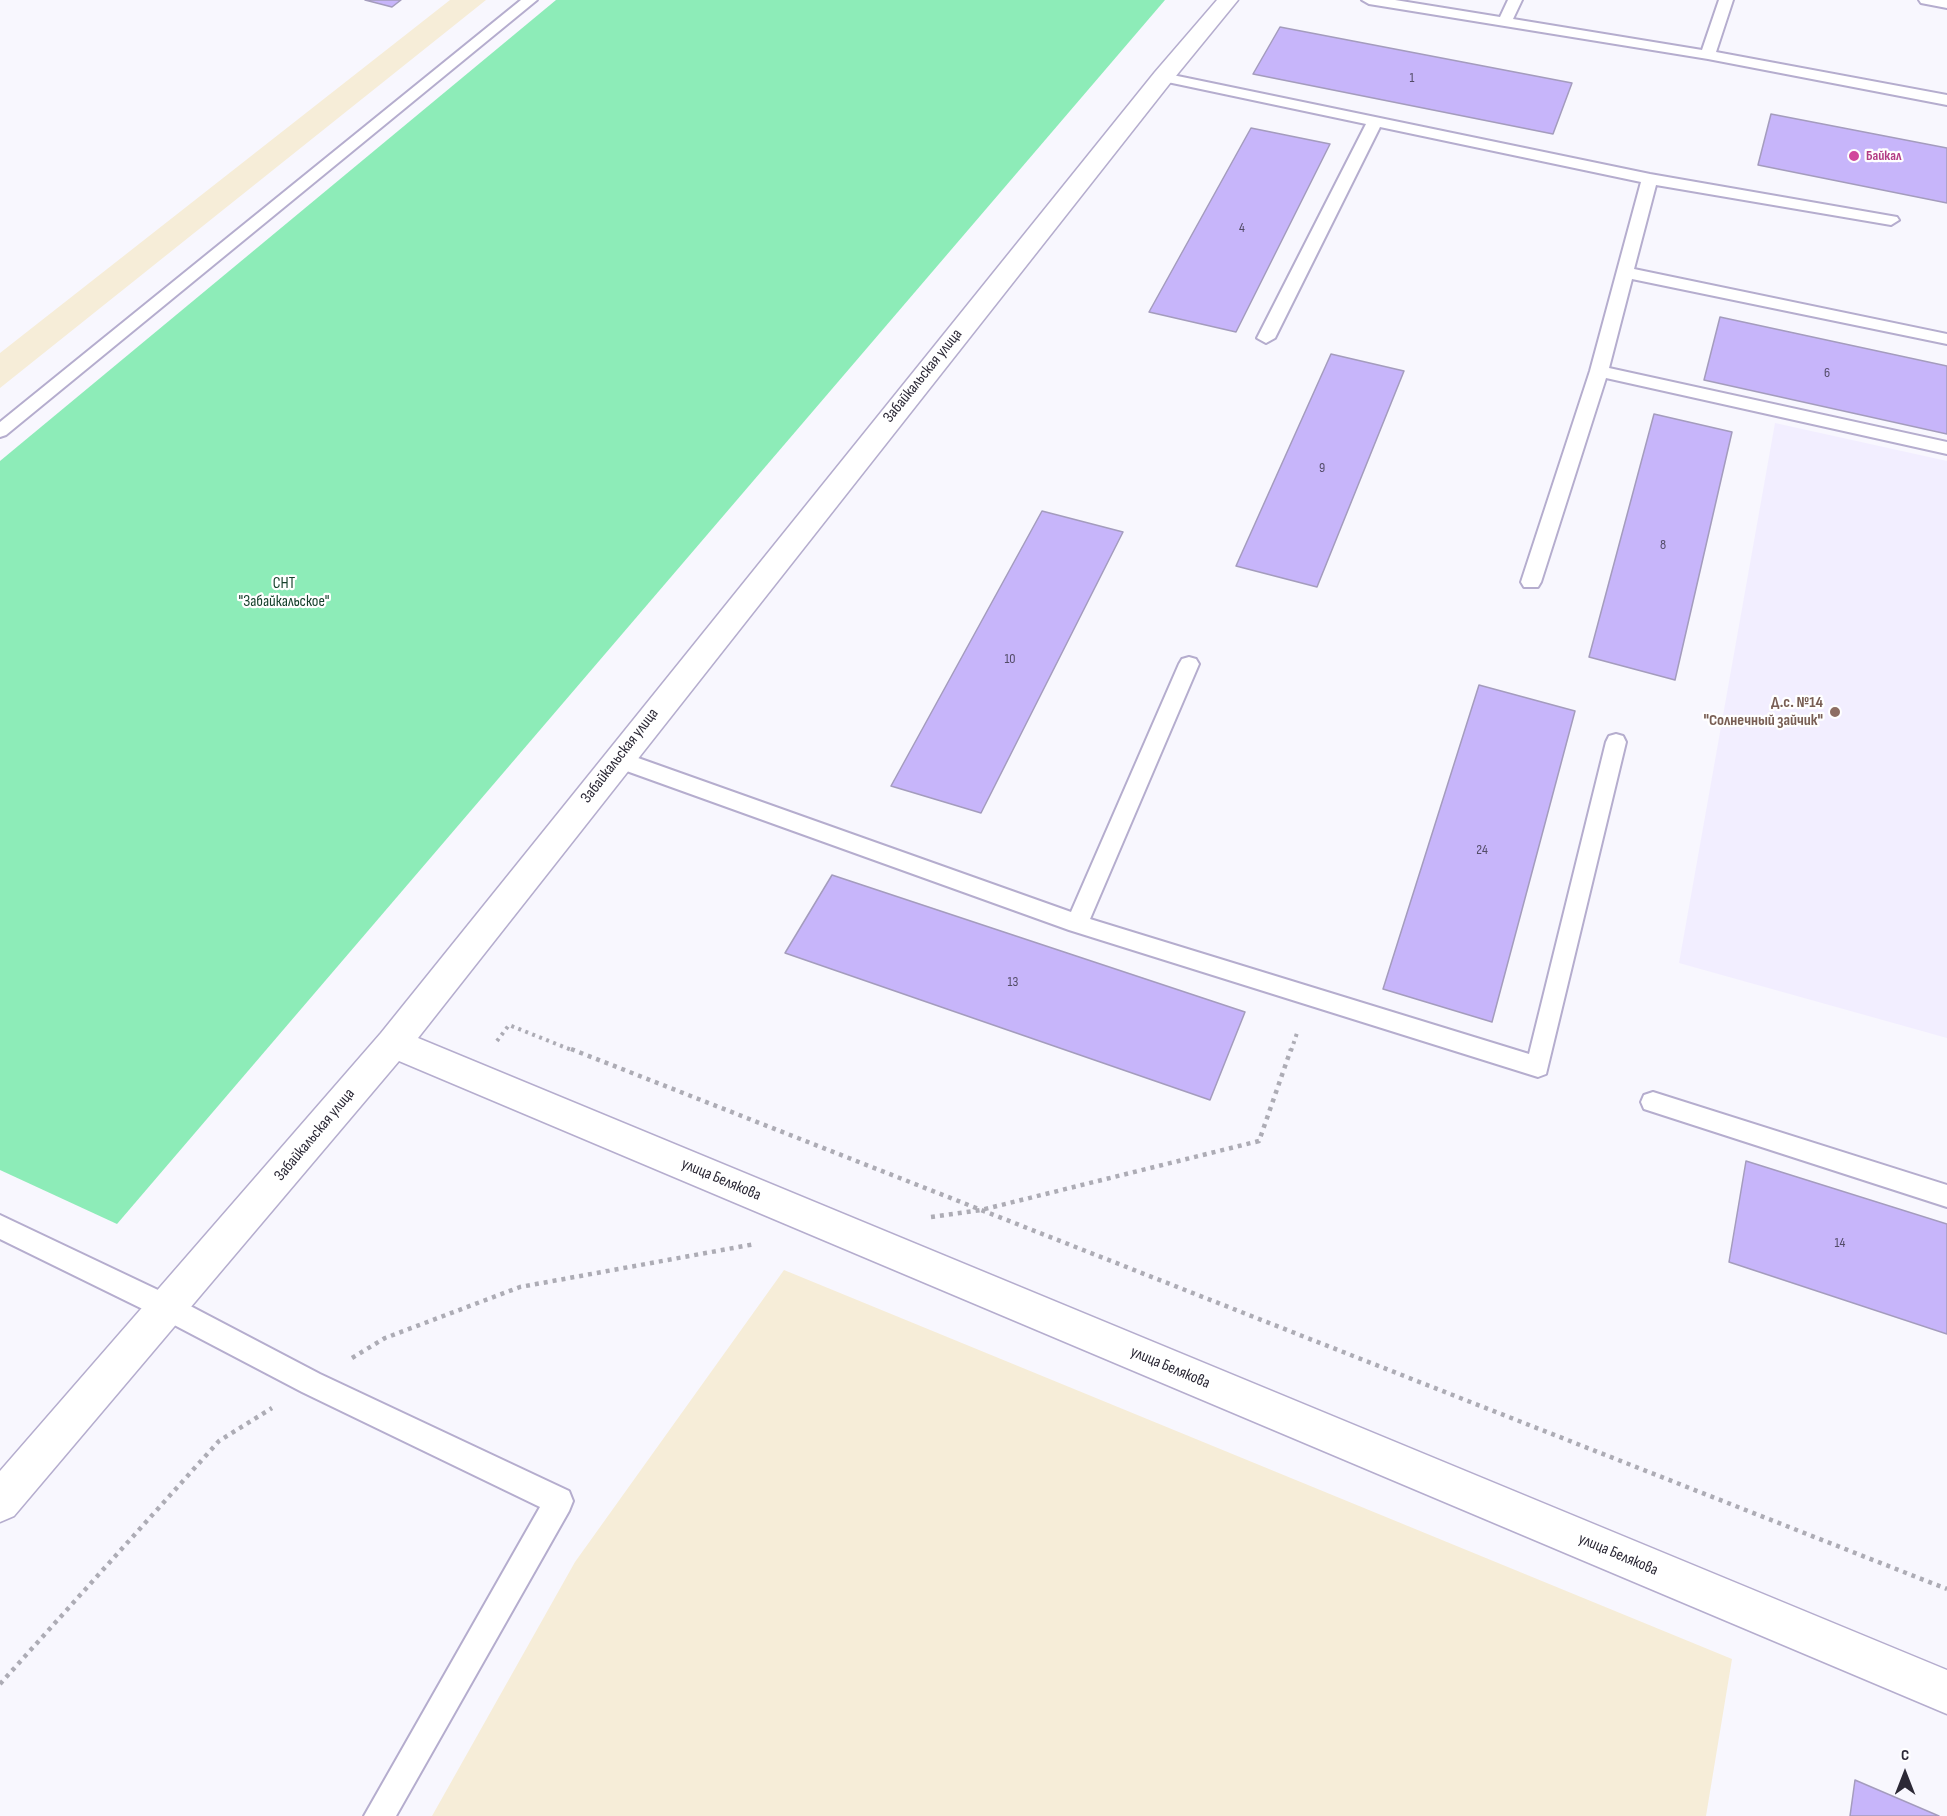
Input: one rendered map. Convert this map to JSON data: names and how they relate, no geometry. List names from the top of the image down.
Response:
{
  "streets": {
    "street": ["Забайкальская улица", "улица Белякова"]
  },
  "crossings": [
    ["Забайкальская улица", "улица Белякова"]
  ],
  "parks": ["СНТ \"Забайкальское\""],
  "places": ["Байкал", "Д.с. №14 \"Солнечный зайчик\""],
  "house_numbers": [
    "1",
    "4",
    "6",
    "9",
    "8",
    "10",
    "24",
    "13",
    "14"
  ],
  "north": "top"
}
